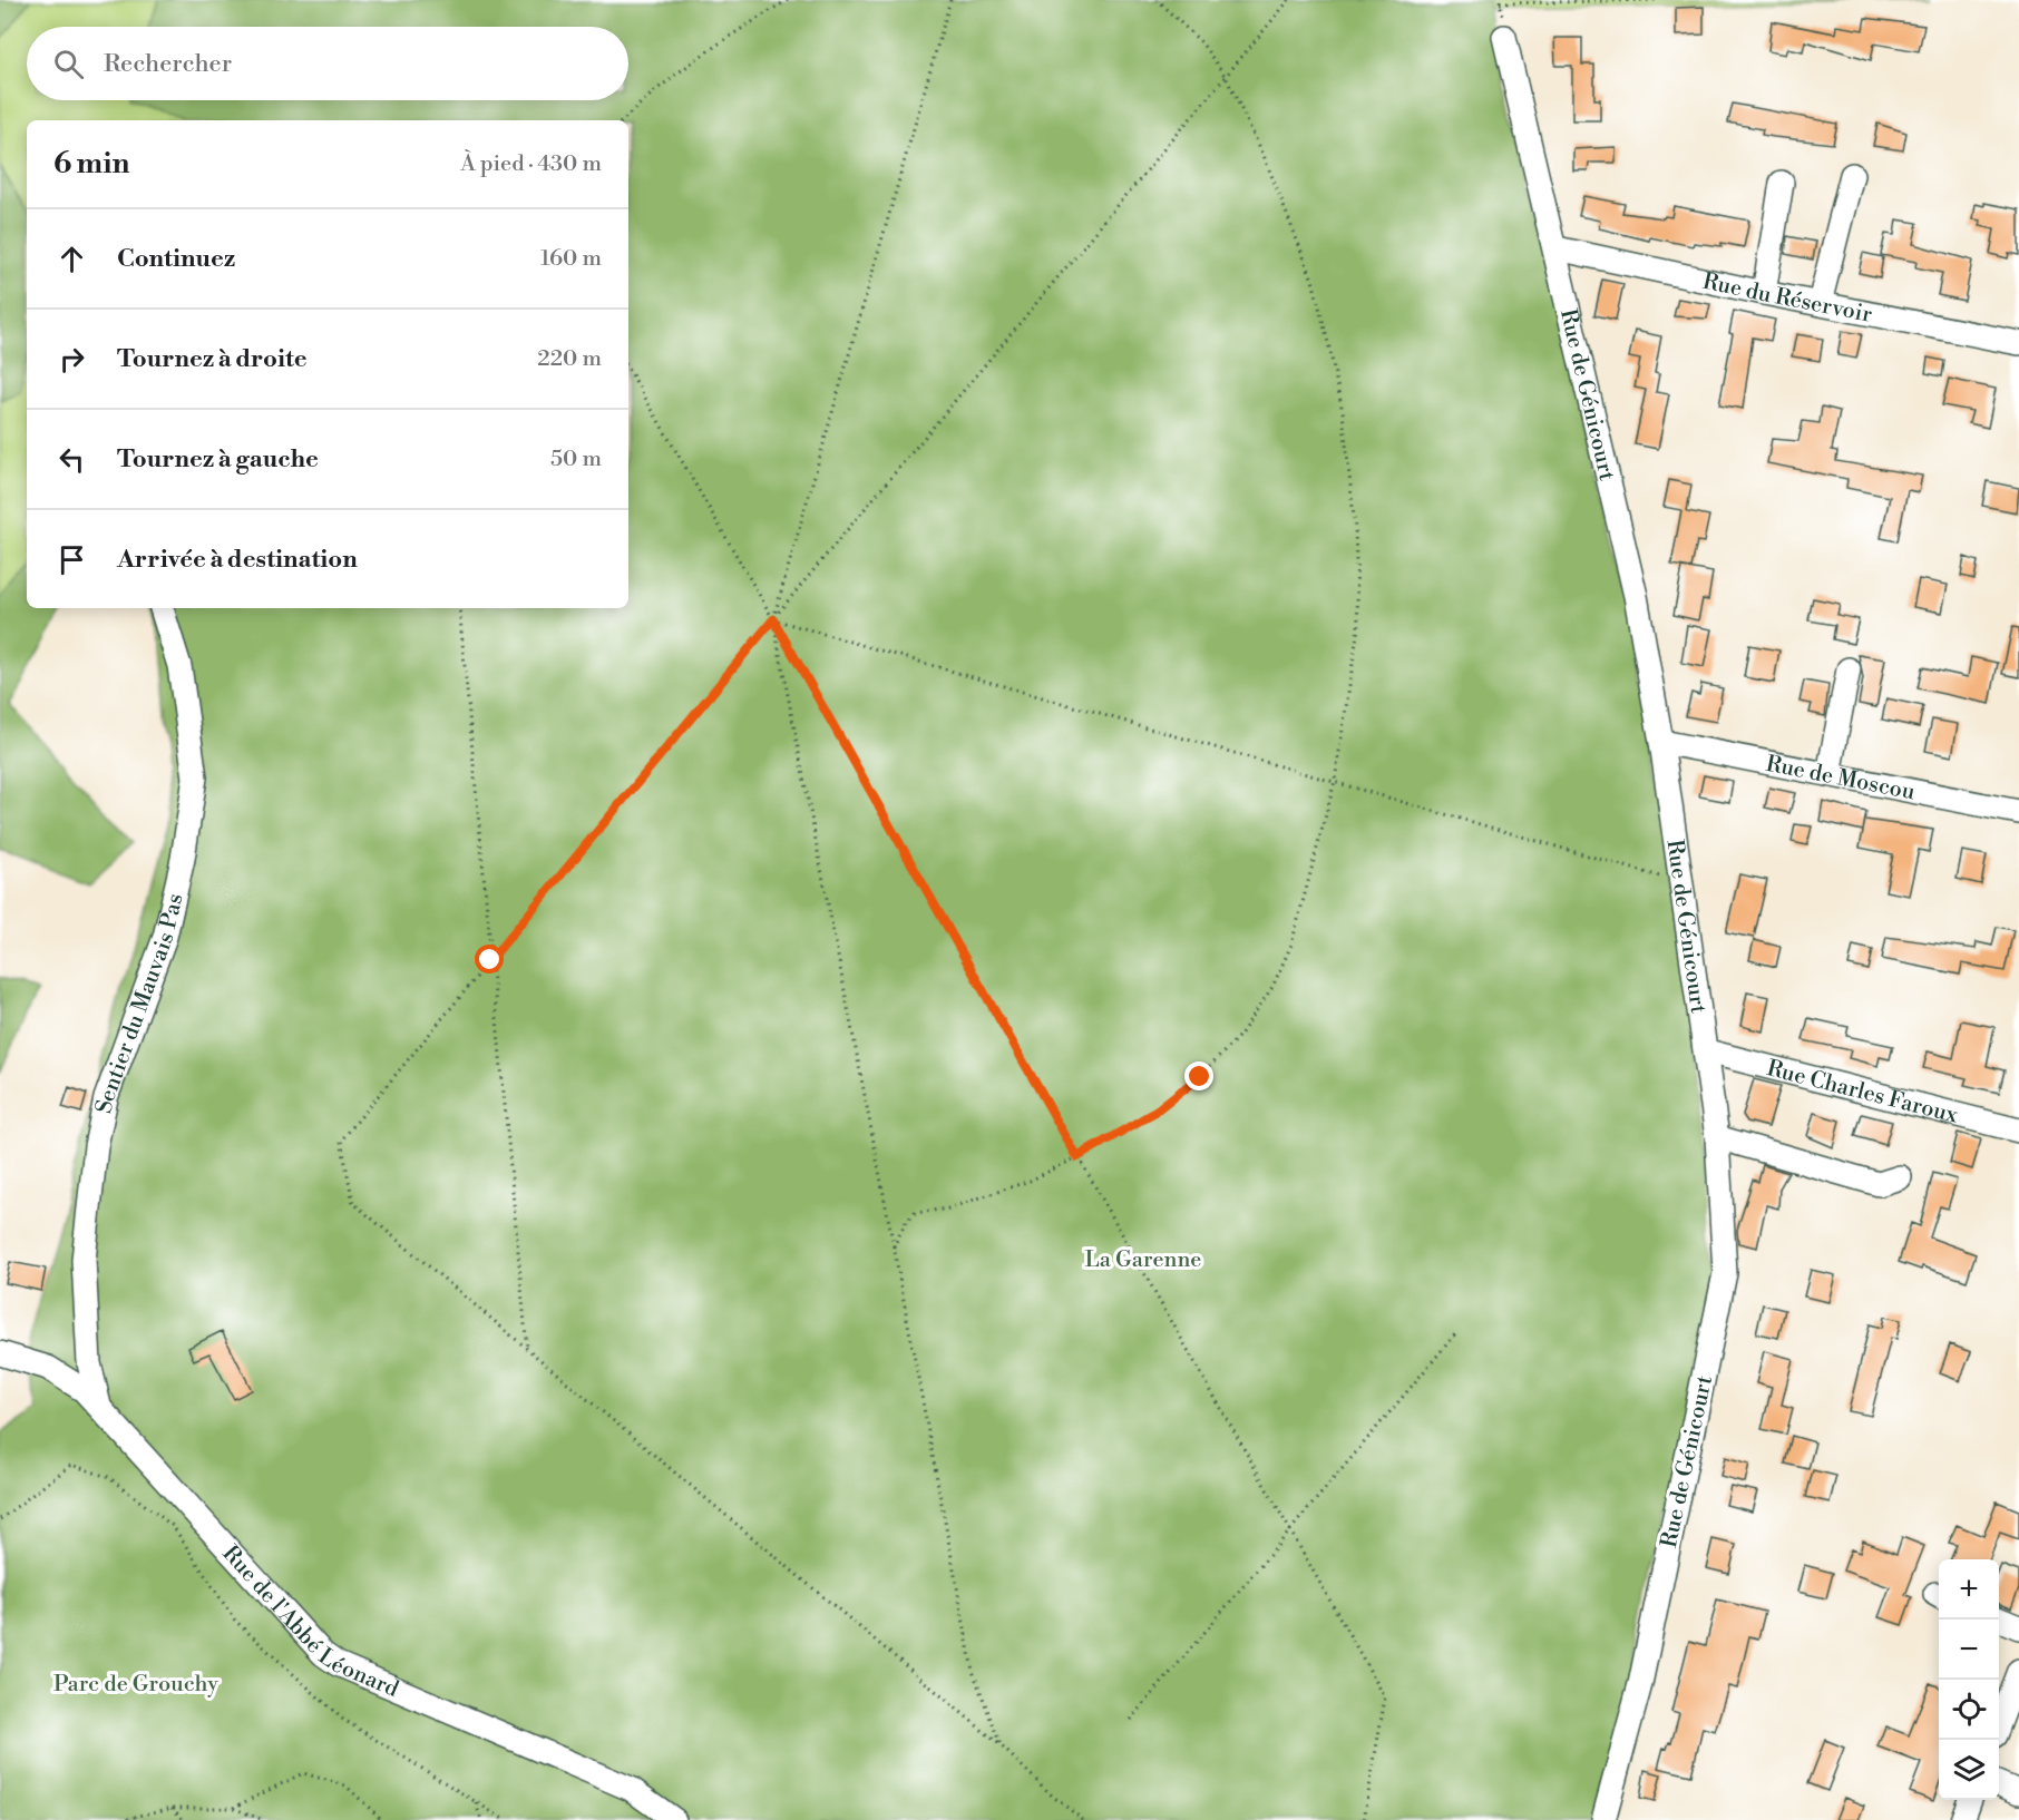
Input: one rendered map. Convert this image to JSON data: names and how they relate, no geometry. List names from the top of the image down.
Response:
{
  "streets": {
    "street": [
      "Rue du Réservoir",
      "Rue de Génicourt",
      "Rue de Moscou",
      "Sentier du Mauvais Pas",
      "Rue Charles Faroux",
      "Rue de l'Abbé Léonard"
    ]
  },
  "crossings": [
    ["Rue du Réservoir", "Rue de Génicourt"],
    ["Rue de Génicourt", "Rue de Moscou"],
    ["Rue de Génicourt", "Rue Charles Faroux"],
    ["Sentier du Mauvais Pas", "Rue de l'Abbé Léonard"]
  ],
  "parks": ["La Garenne", "Parc de Grouchy"],
  "page": {
    "search": "Rechercher",
    "heading": ["6 min", "À pied · 430 m"],
    "list": [
      ["Continuez", "160 m"],
      ["Tournez à droite", "220 m"],
      ["Tournez à gauche", "50 m"],
      "Arrivée à destination"
    ],
    "map_buttons": ["+", "−"]
  }
}
